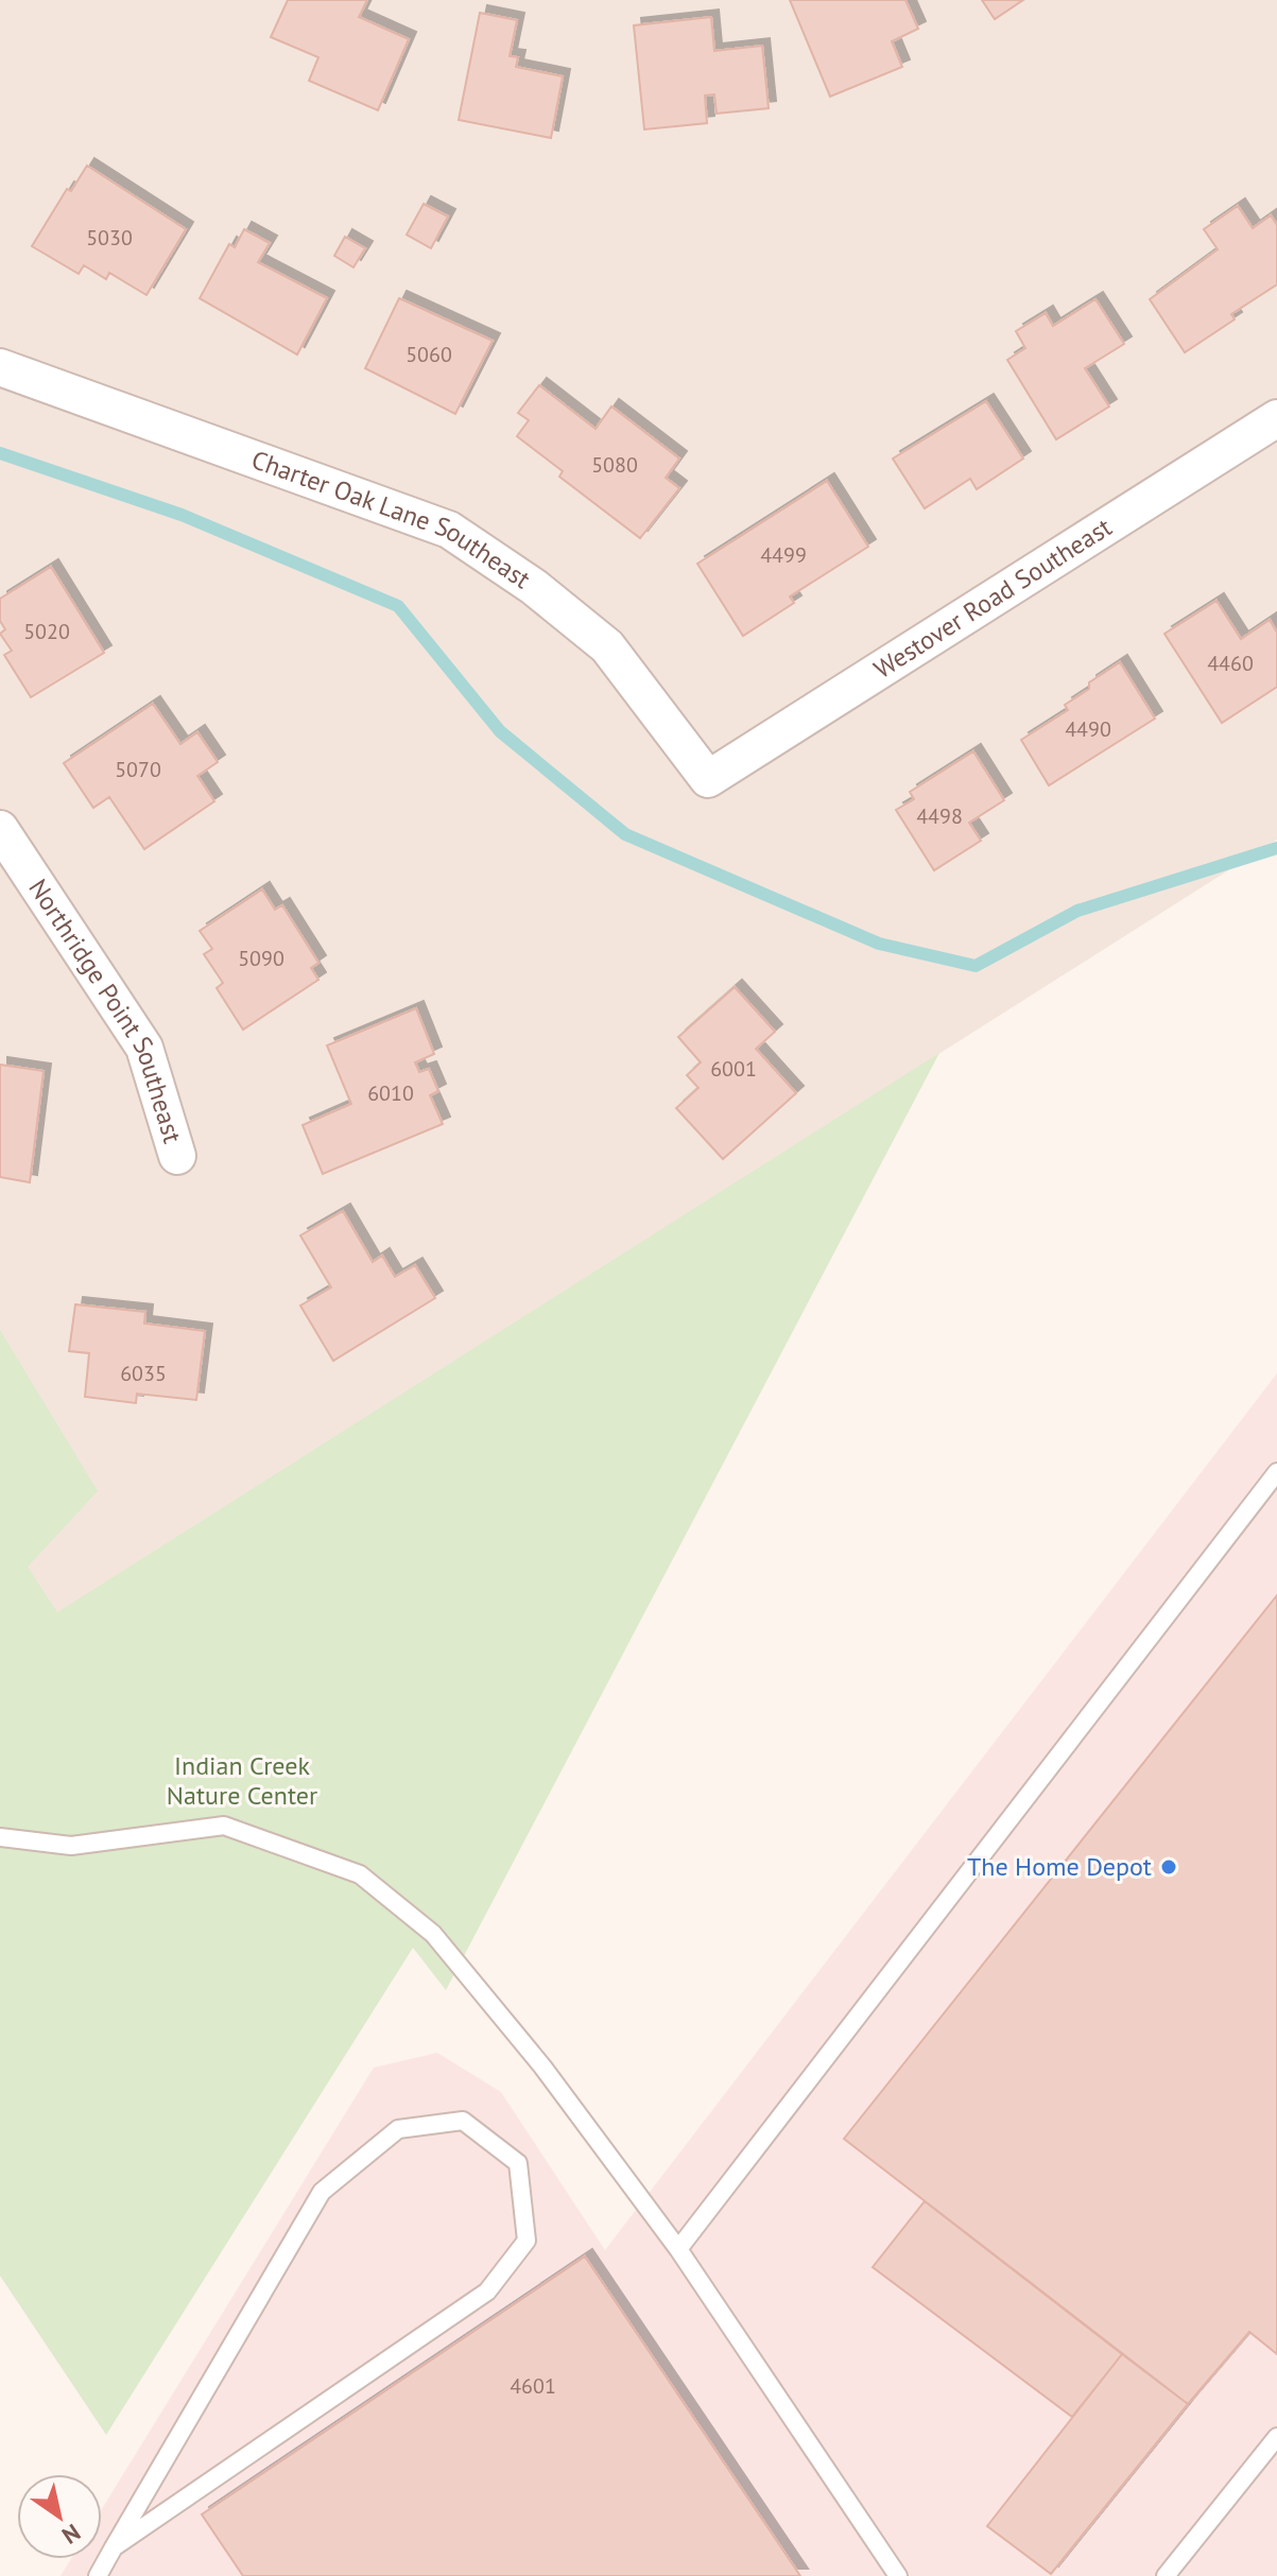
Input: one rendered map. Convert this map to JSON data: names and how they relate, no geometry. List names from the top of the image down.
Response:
{
  "streets": {
    "street": ["Charter Oak Lane Southeast", "Westover Road Southeast", "Northridge Point Southeast"]
  },
  "crossings": [
    ["Charter Oak Lane Southeast", "Westover Road Southeast"]
  ],
  "parks": ["Indian Creek Nature Center"],
  "places": ["The Home Depot"],
  "house_numbers": [
    "5030",
    "5060",
    "5080",
    "4499",
    "5020",
    "4460",
    "4490",
    "5070",
    "4498",
    "5090",
    "6001",
    "6010",
    "6035",
    "4601"
  ],
  "north": "bottom right"
}
